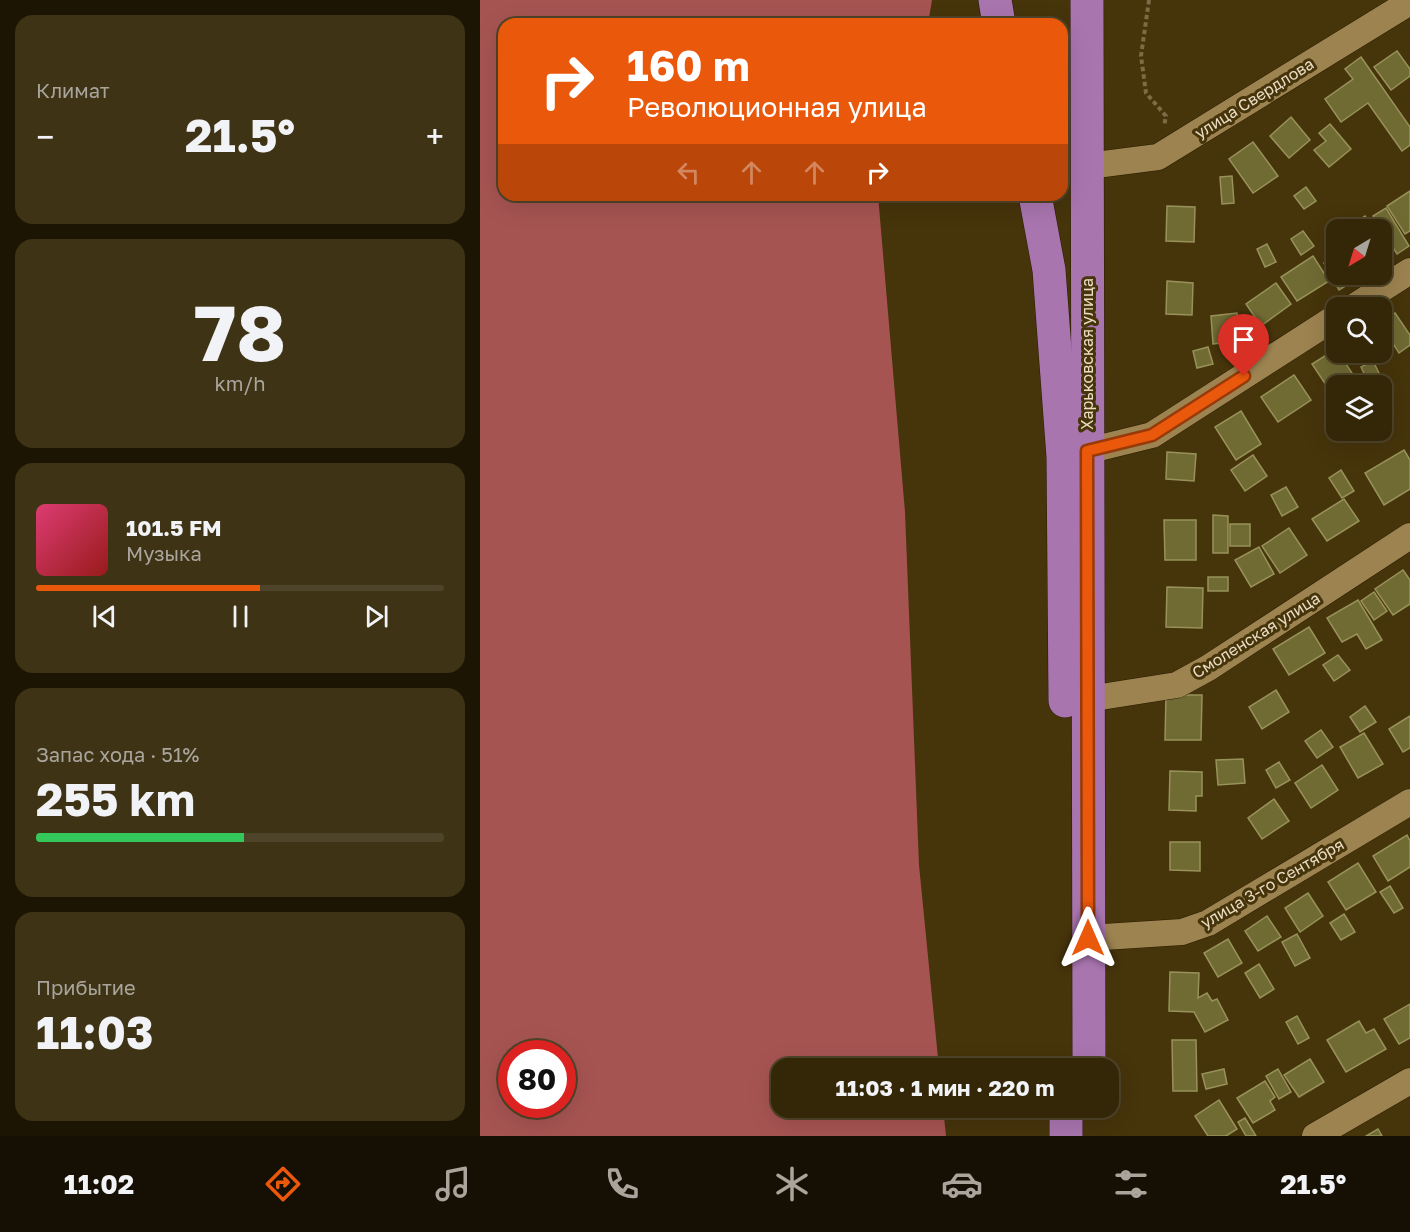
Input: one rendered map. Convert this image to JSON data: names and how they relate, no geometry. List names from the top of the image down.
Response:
{
  "streets": {
    "highway": ["Харьковская улица"],
    "street": ["улица Свердлова", "Смоленская улица", "улица 3-го Сентября"]
  },
  "crossings": [
    ["улица Свердлова", "Харьковская улица"],
    ["Харьковская улица", "Смоленская улица"],
    ["Харьковская улица", "улица 3-го Сентября"]
  ],
  "north": "bottom left",
  "page": {
    "tile": [
      "Климат",
      ["78", "km/h"],
      ["Запас хода · 51%", "255 km"],
      ["Прибытие", "11:03"]
    ],
    "turn": ["160 m", "Революционная улица"],
    "heat": ["−", "21.5°", "+"],
    "song": ["101.5 FM", "Музыка"],
    "limit": "80",
    "trip": "11:03 · 1 мин · 220 m",
    "tabs": ["11:02", "21.5°"]
  }
}
